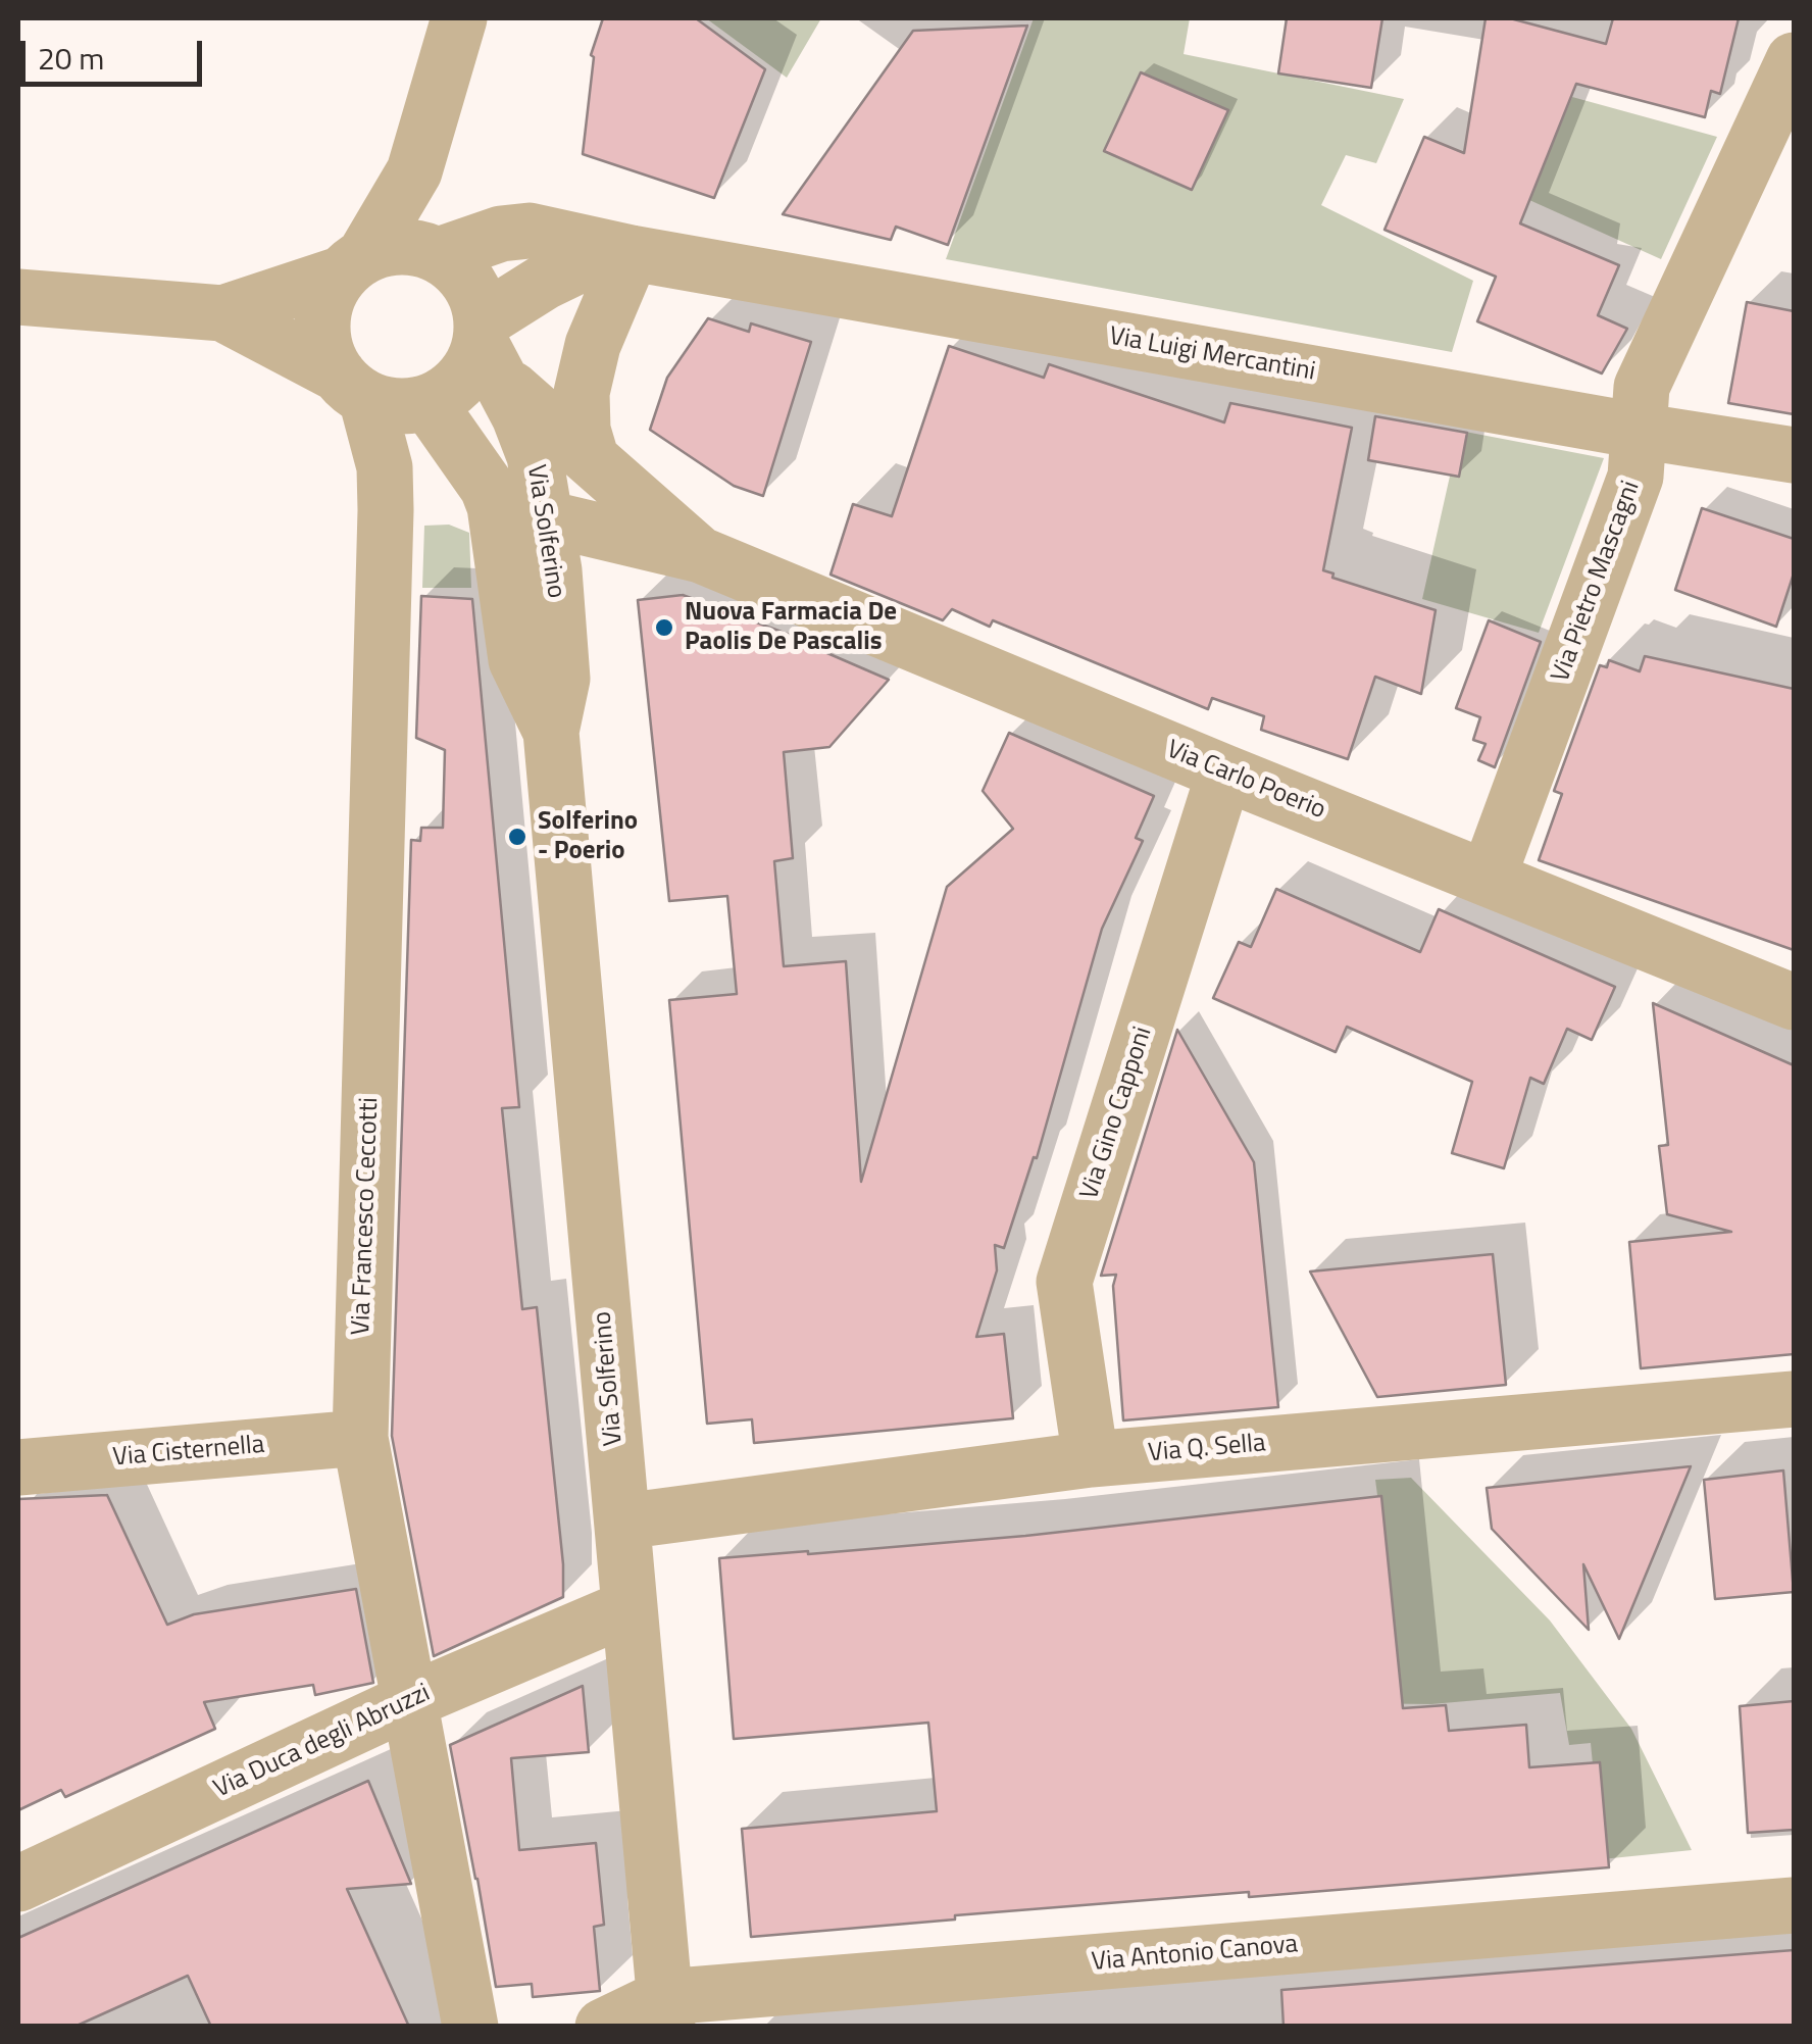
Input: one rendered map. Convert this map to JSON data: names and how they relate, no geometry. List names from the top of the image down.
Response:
{
  "streets": {
    "street": [
      "Via Luigi Mercantini",
      "Via Solferino",
      "Via Pietro Mascagni",
      "Via Carlo Poerio",
      "Via Gino Capponi",
      "Via Francesco Ceccotti",
      "Via Q. Sella",
      "Via Cisternella",
      "Via Duca degli Abruzzi",
      "Via Antonio Canova"
    ]
  },
  "crossings": [
    ["Via Luigi Mercantini", "Via Solferino"],
    ["Via Luigi Mercantini", "Via Pietro Mascagni"],
    ["Via Luigi Mercantini", "Via Carlo Poerio"],
    ["Via Luigi Mercantini", "Via Francesco Ceccotti"],
    ["Via Solferino", "Via Carlo Poerio"],
    ["Via Solferino", "Via Francesco Ceccotti"],
    ["Via Solferino", "Via Q. Sella"],
    ["Via Solferino", "Via Duca degli Abruzzi"],
    ["Via Solferino", "Via Antonio Canova"],
    ["Via Pietro Mascagni", "Via Carlo Poerio"],
    ["Via Carlo Poerio", "Via Gino Capponi"],
    ["Via Carlo Poerio", "Via Francesco Ceccotti"],
    ["Via Gino Capponi", "Via Q. Sella"],
    ["Via Francesco Ceccotti", "Via Cisternella"],
    ["Via Francesco Ceccotti", "Via Duca degli Abruzzi"]
  ],
  "places": ["Nuova Farmacia De Paolis De Pascalis", "Solferino - Poerio"],
  "scale_bar": "20 m"
}
